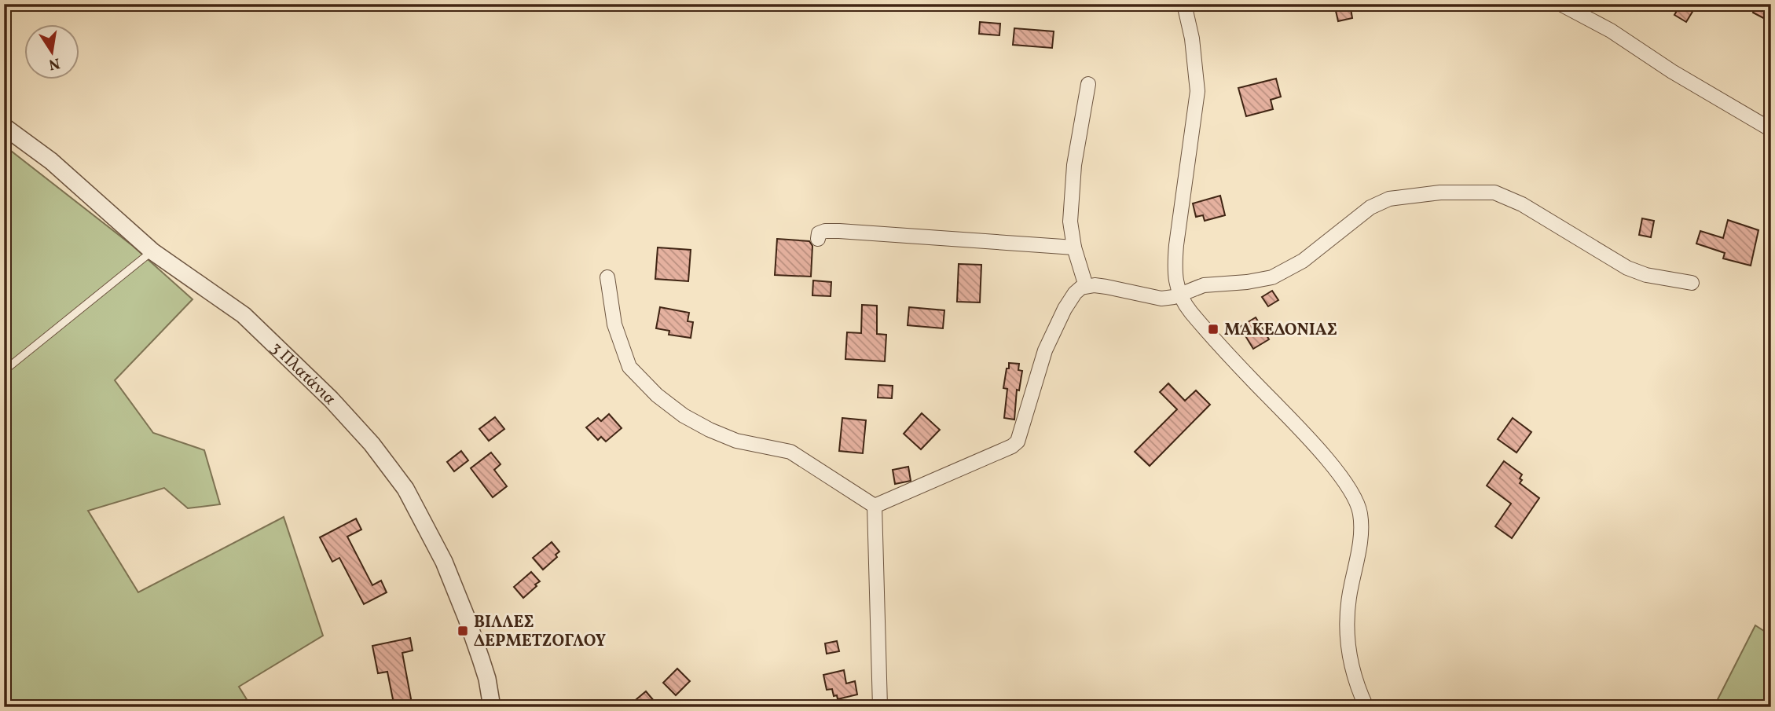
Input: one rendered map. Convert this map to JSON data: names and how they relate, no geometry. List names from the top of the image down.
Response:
{
  "streets": {
    "street": ["3 Πλατάνια"]
  },
  "places": {
    "transit": ["ΜΑΚΕΔΟΝΙΑΣ", "ΒΙΛΛΕΣ ΔΕΡΜΕΤΖΟΓΛΟΥ"]
  },
  "north": "bottom"
}
